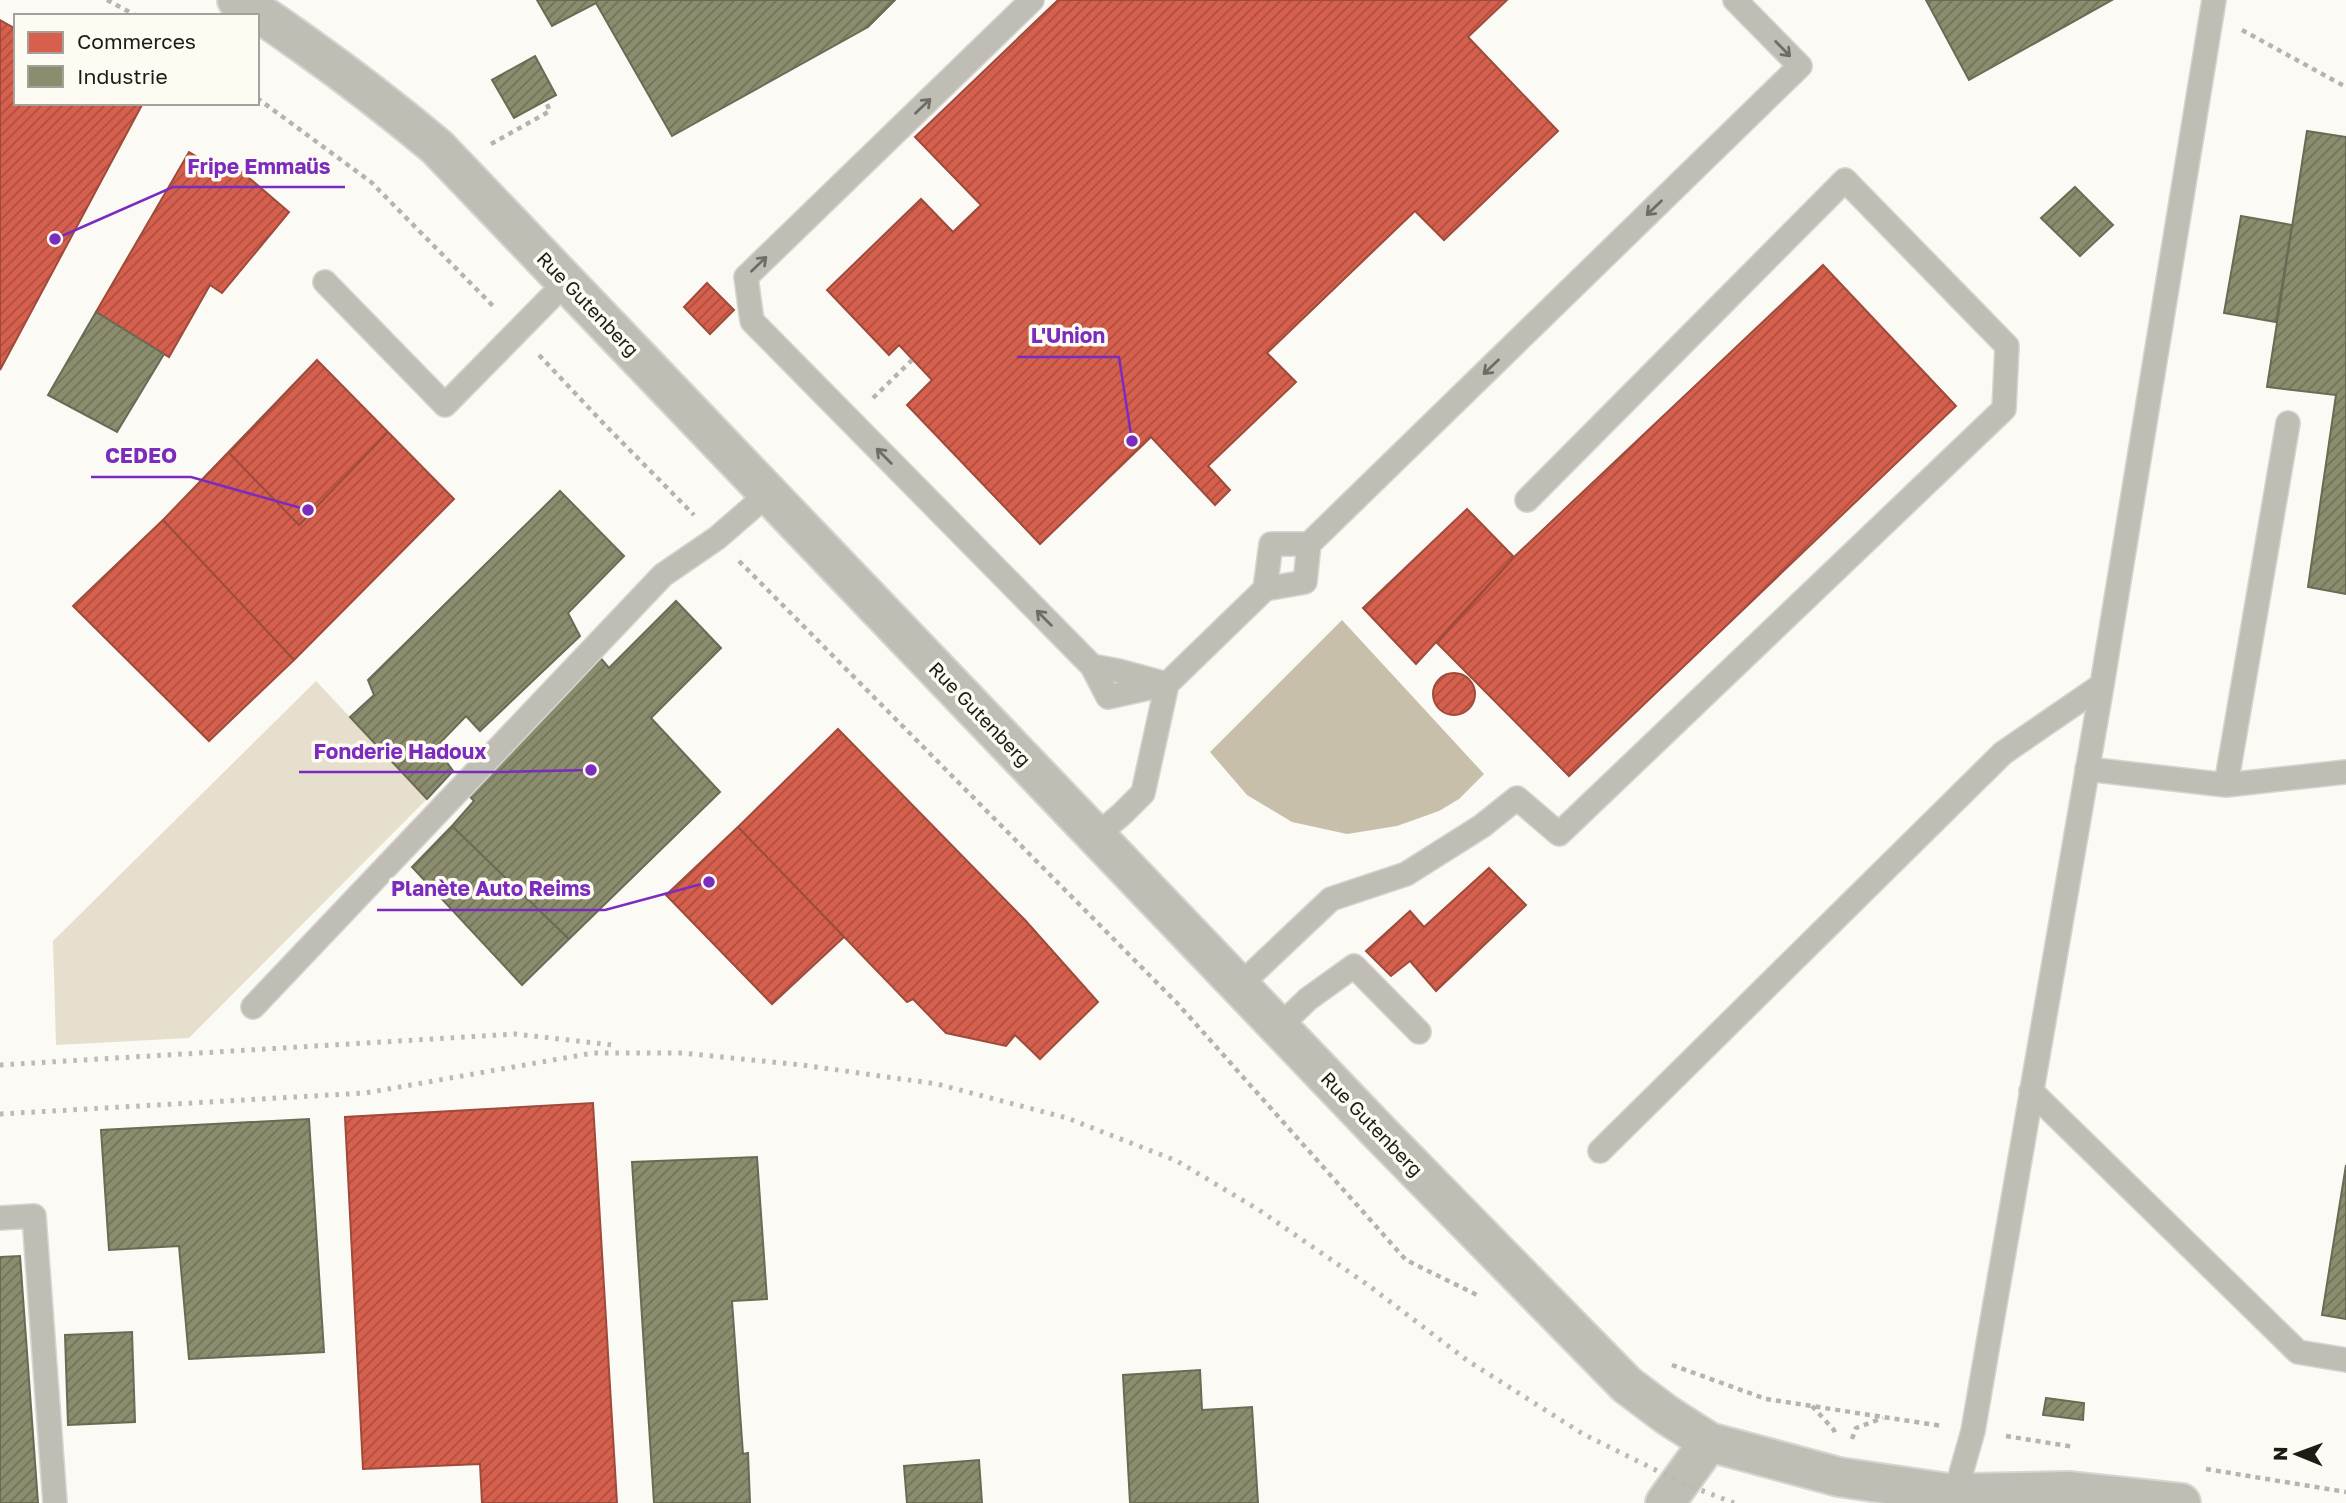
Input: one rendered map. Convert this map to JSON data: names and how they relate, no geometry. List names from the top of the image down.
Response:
{
  "streets": {
    "street": ["Rue Gutenberg"]
  },
  "places": [
    "Fripe Emmaüs",
    "L'Union",
    "CEDEO",
    "Fonderie Hadoux",
    "Planète Auto Reims"
  ],
  "legend": ["Commerces", "Industrie"],
  "north": "left"
}
